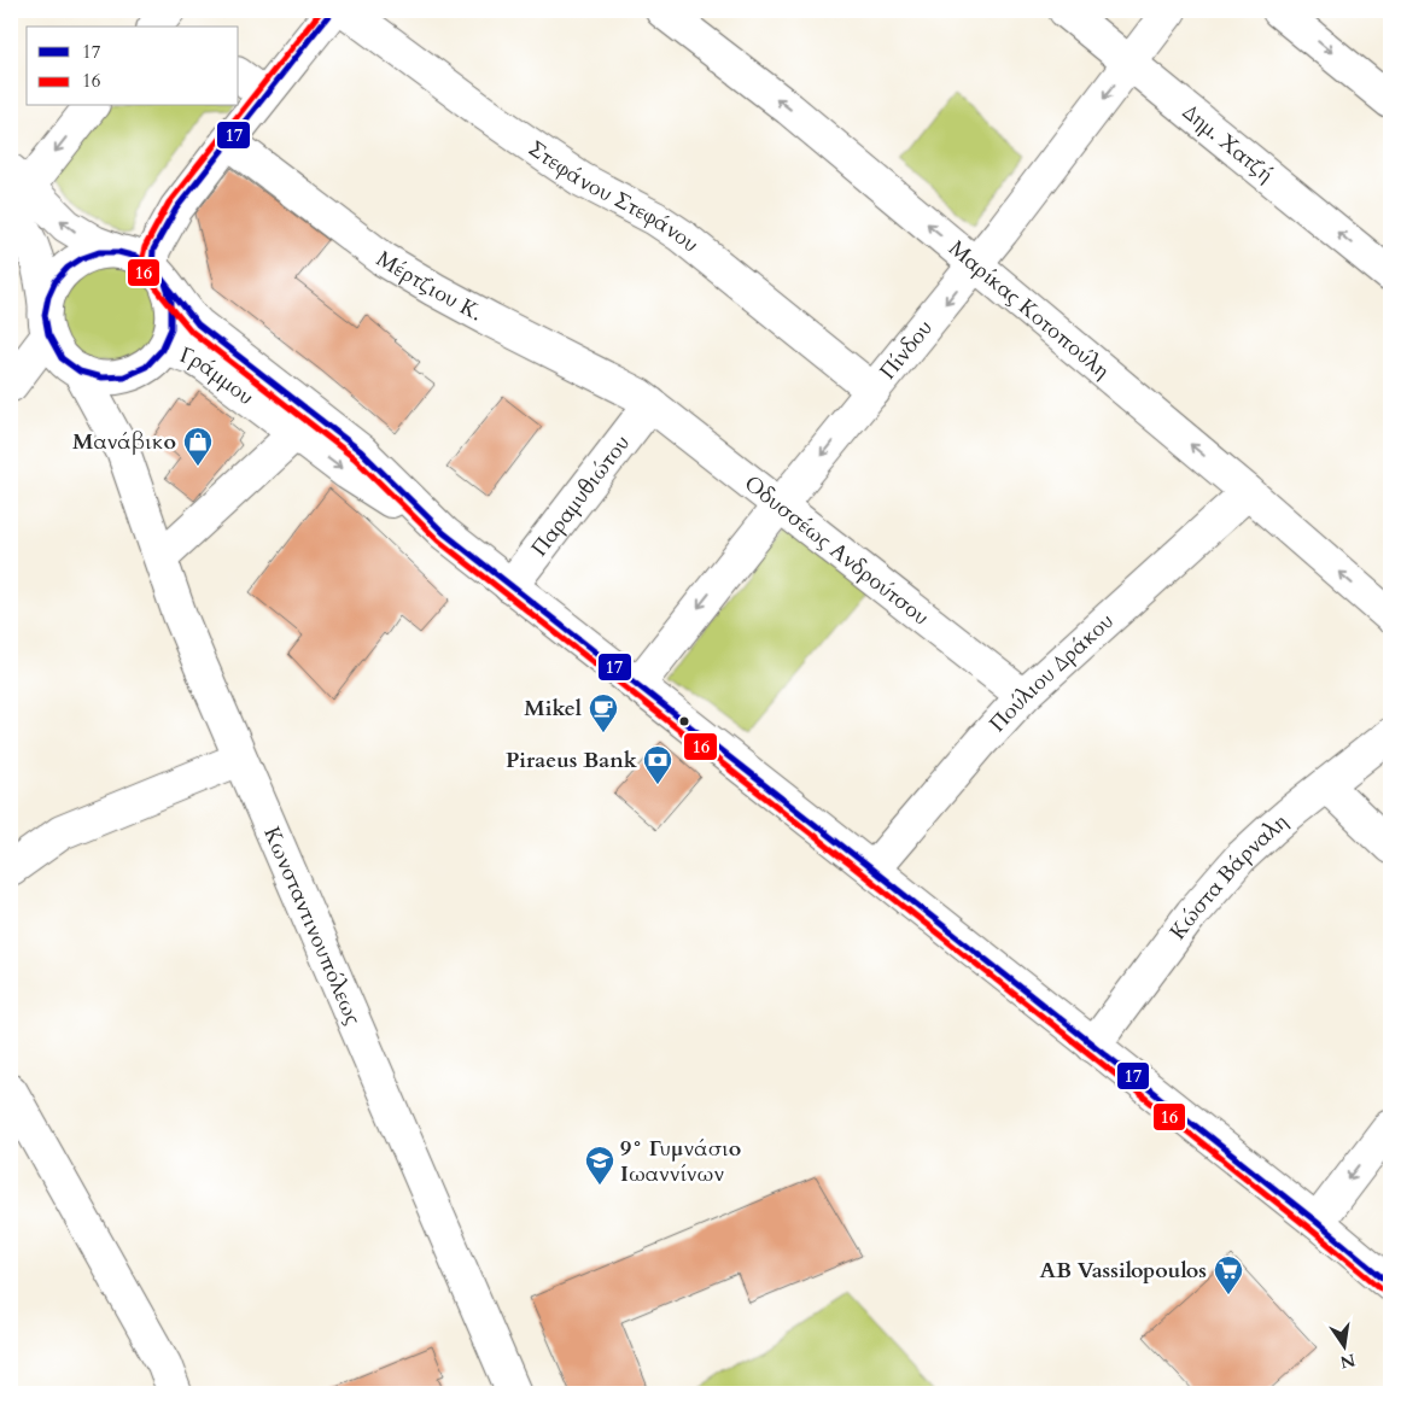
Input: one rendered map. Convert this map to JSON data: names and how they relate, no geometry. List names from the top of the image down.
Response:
{
  "streets": {
    "street": [
      "Δημ. Χατζή",
      "Στεφάνου Στεφάνου",
      "Μέρτζιου Κ.",
      "Μαρίκας Κοτοπούλη",
      "Πίνδου",
      "Γράμμου",
      "Παραμυθιώτου",
      "Οδυσσέως Ανδρούτσου",
      "Πούλιου Δράκου",
      "Κώστα Βάρναλη",
      "Κωνσταντινουπόλεως"
    ]
  },
  "crossings": [
    ["Δημ. Χατζή", "Πίνδου"],
    ["Στεφάνου Στεφάνου", "Πίνδου"],
    ["Μέρτζιου Κ.", "Παραμυθιώτου"],
    ["Μέρτζιου Κ.", "Οδυσσέως Ανδρούτσου"],
    ["Μαρίκας Κοτοπούλη", "Πίνδου"],
    ["Μαρίκας Κοτοπούλη", "Πούλιου Δράκου"],
    ["Πίνδου", "Γράμμου"],
    ["Πίνδου", "Οδυσσέως Ανδρούτσου"],
    ["Γράμμου", "Παραμυθιώτου"],
    ["Γράμμου", "Πούλιου Δράκου"],
    ["Γράμμου", "Κώστα Βάρναλη"],
    ["Γράμμου", "Κωνσταντινουπόλεως"],
    ["Παραμυθιώτου", "Οδυσσέως Ανδρούτσου"],
    ["Οδυσσέως Ανδρούτσου", "Πούλιου Δράκου"]
  ],
  "one_way": ["Μαρίκας Κοτοπούλη", "Πίνδου"],
  "places": {
    "shop": ["Μανάβικο"],
    "cafe": ["Mikel"],
    "bank": ["Piraeus Bank"],
    "school or university": ["9° Γυμνάσιο Ιωαννίνων"],
    "supermarket": ["AB Vassilopoulos"]
  },
  "lines": ["transit line 17", "transit line 16"],
  "legend": ["17", "16"],
  "north": "bottom"
}
